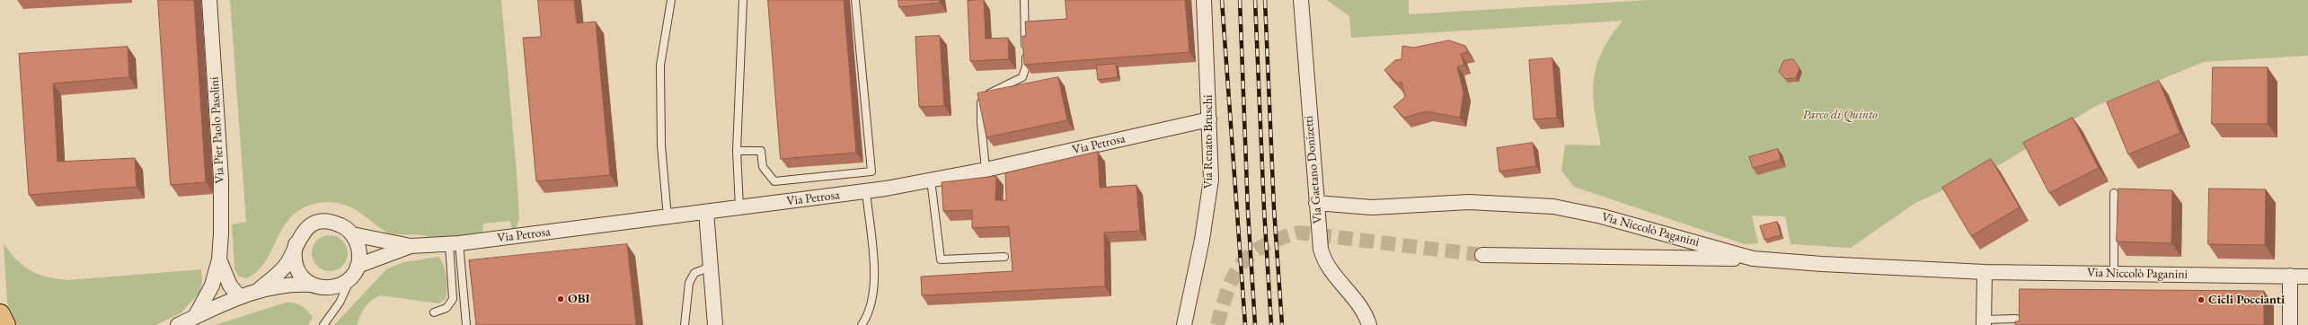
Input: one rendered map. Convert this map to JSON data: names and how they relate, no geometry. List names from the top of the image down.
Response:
{
  "streets": {
    "street": [
      "Via Pier Paolo Pasolini",
      "Via Renato Bruschi",
      "Via Petrosa",
      "Via Gaetano Donizetti",
      "Via Niccolò Paganini"
    ]
  },
  "crossings": [
    ["Via Pier Paolo Pasolini", "Via Petrosa"],
    ["Via Renato Bruschi", "Via Petrosa"],
    ["Via Gaetano Donizetti", "Via Niccolò Paganini"]
  ],
  "parks": ["Parco di Quinto"],
  "places": ["OBI", "Cicli Poccianti"]
}
